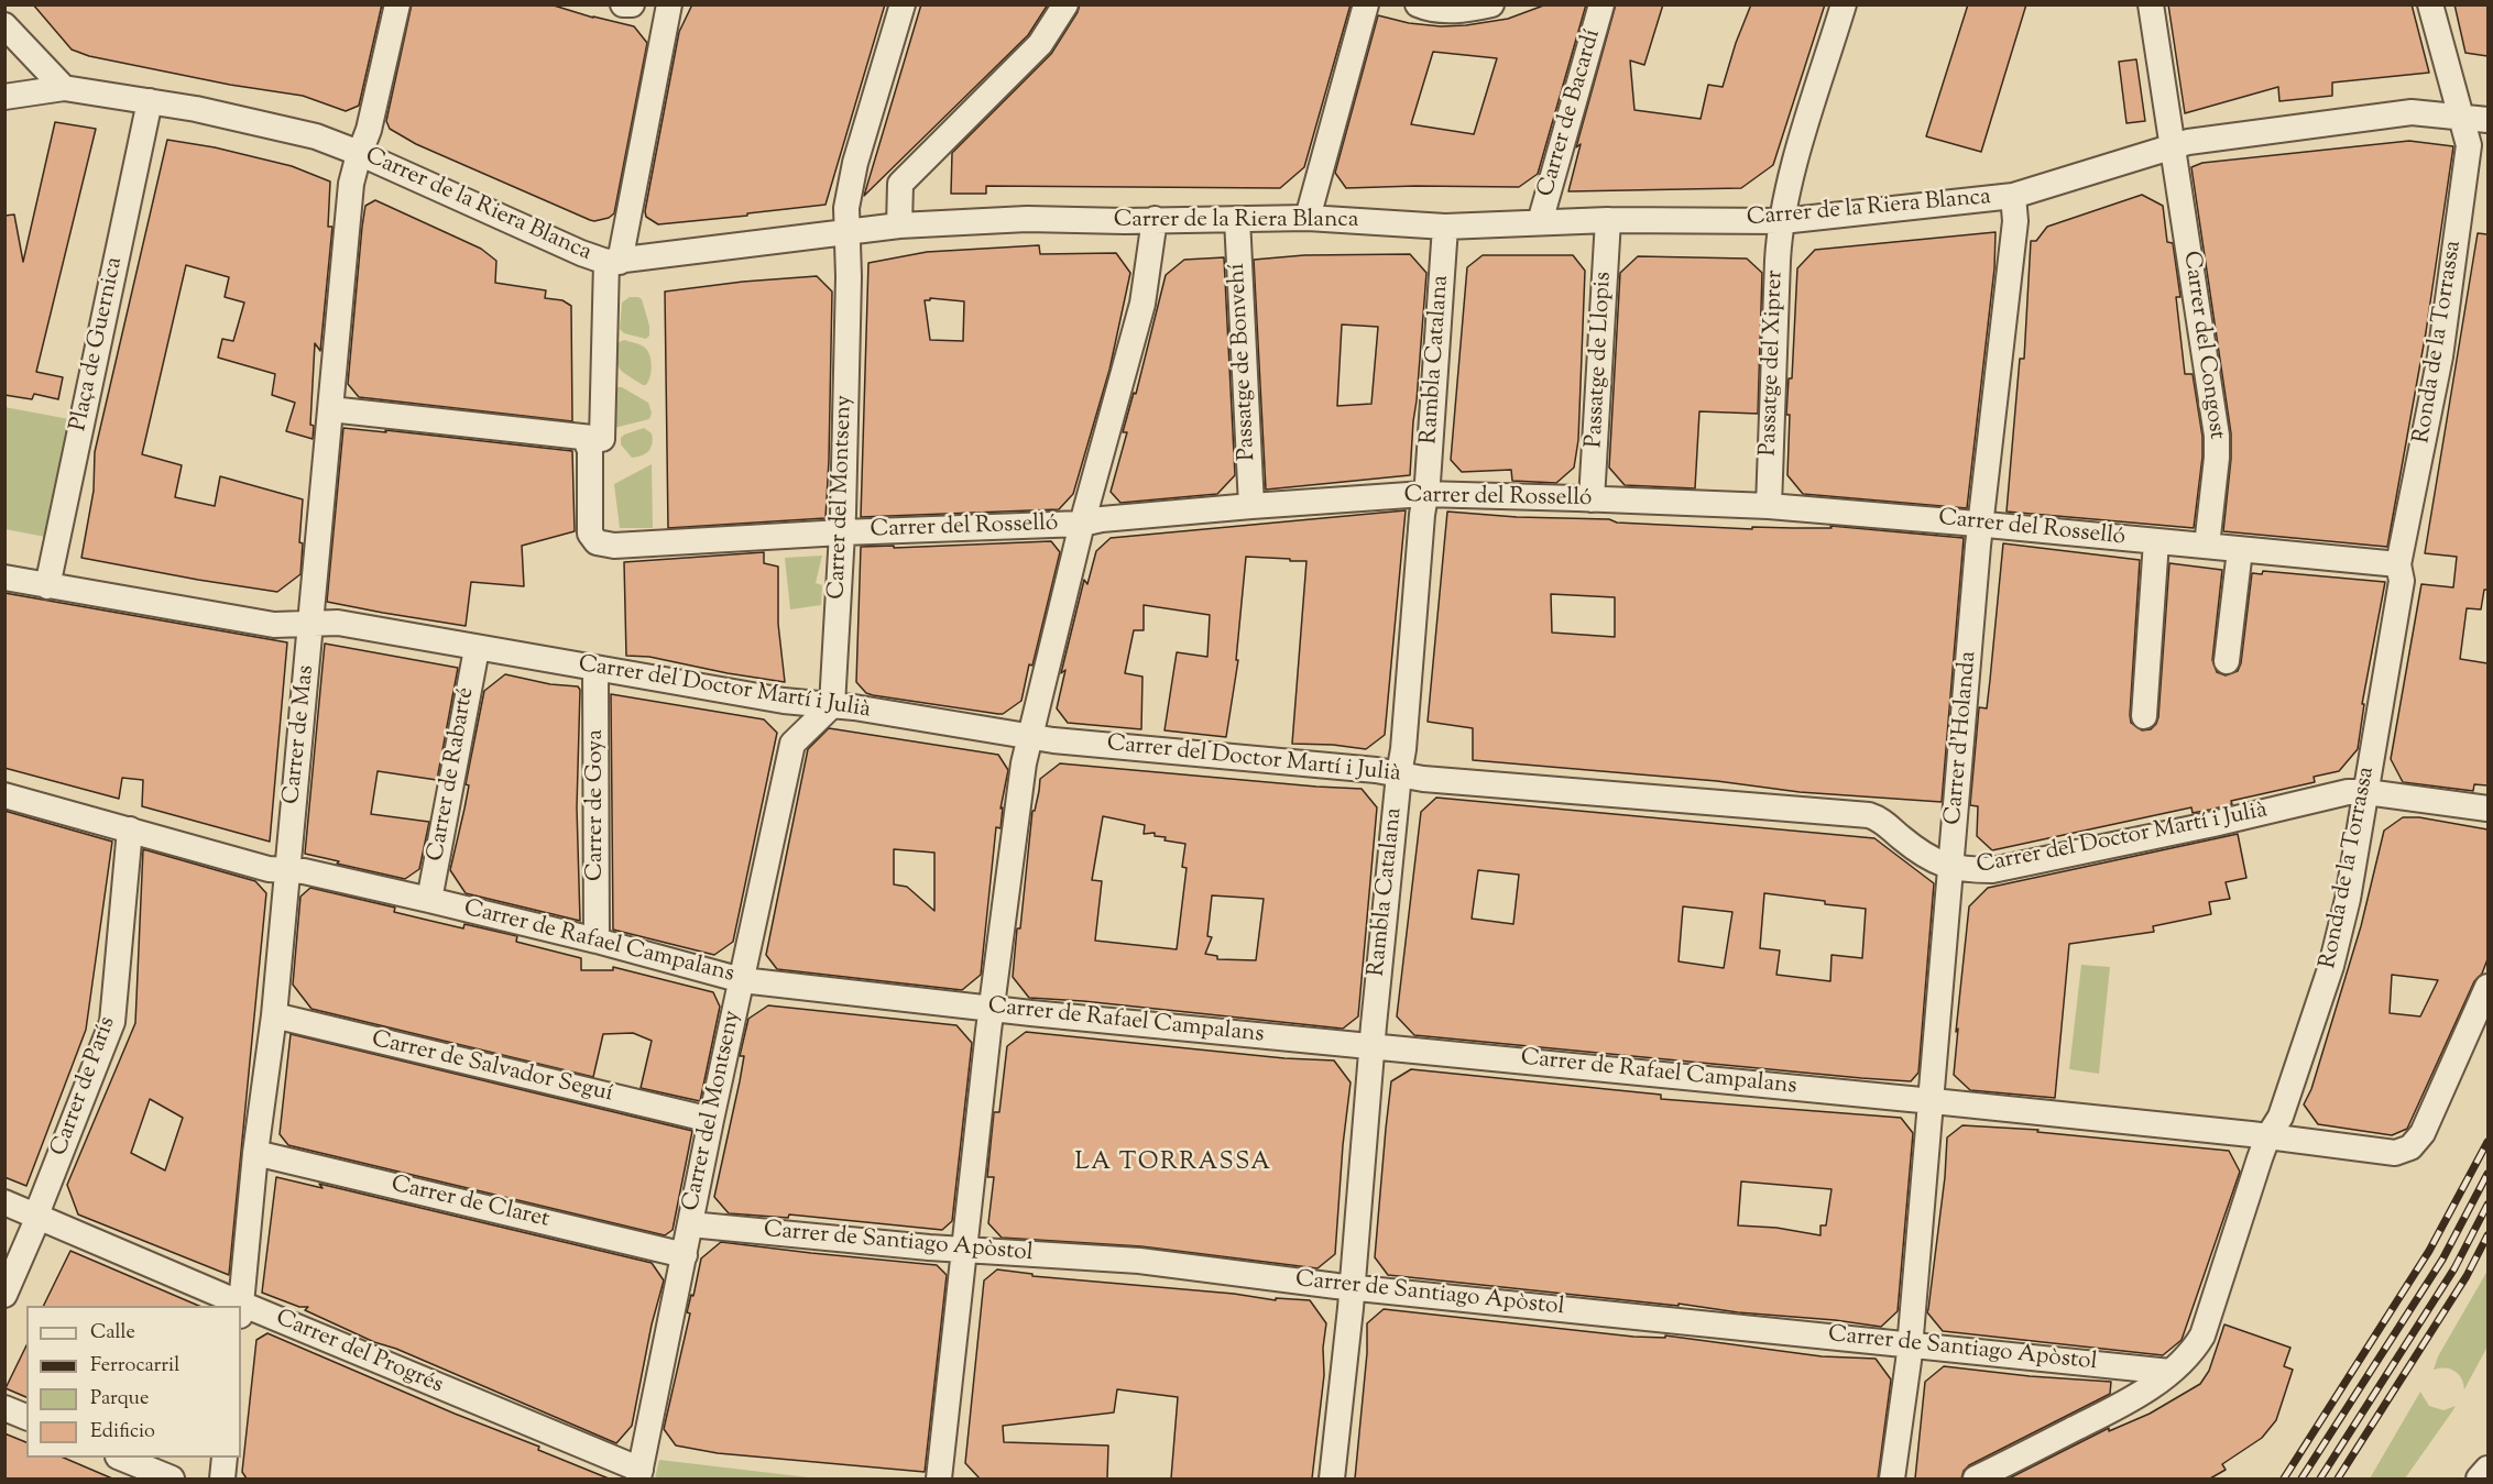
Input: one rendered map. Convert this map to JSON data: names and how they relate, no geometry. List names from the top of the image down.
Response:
{
  "streets": {
    "street": [
      "Carrer de Bacardí",
      "Carrer de la Riera Blanca",
      "Ronda de la Torrassa",
      "Plaça de Guernica",
      "Carrer del Congost",
      "Rambla Catalana",
      "Passatge de Llopis",
      "Passatge de Bonvehí",
      "Passatge del Xiprer",
      "Carrer del Montseny",
      "Carrer del Rosselló",
      "Carrer del Doctor Martí i Julià",
      "Carrer de Mas",
      "Carrer d'Holanda",
      "Carrer de Rabarté",
      "Carrer de Goya",
      "Carrer de Rafael Campalans",
      "Carrer de Salvador Seguí",
      "Carrer de París",
      "Carrer de Claret",
      "Carrer de Santiago Apòstol",
      "Carrer del Progrés"
    ]
  },
  "crossings": [
    ["Carrer de Bacardí", "Carrer de la Riera Blanca"],
    ["Carrer de la Riera Blanca", "Ronda de la Torrassa"],
    ["Carrer de la Riera Blanca", "Plaça de Guernica"],
    ["Carrer de la Riera Blanca", "Carrer del Congost"],
    ["Carrer de la Riera Blanca", "Rambla Catalana"],
    ["Carrer de la Riera Blanca", "Passatge de Llopis"],
    ["Carrer de la Riera Blanca", "Passatge de Bonvehí"],
    ["Carrer de la Riera Blanca", "Passatge del Xiprer"],
    ["Carrer de la Riera Blanca", "Carrer del Montseny"],
    ["Carrer de la Riera Blanca", "Carrer de Mas"],
    ["Carrer de la Riera Blanca", "Carrer d'Holanda"],
    ["Ronda de la Torrassa", "Carrer del Rosselló"],
    ["Ronda de la Torrassa", "Carrer del Doctor Martí i Julià"],
    ["Ronda de la Torrassa", "Carrer de Rafael Campalans"],
    ["Ronda de la Torrassa", "Carrer de Santiago Apòstol"],
    ["Plaça de Guernica", "Carrer del Doctor Martí i Julià"],
    ["Carrer del Congost", "Carrer del Rosselló"],
    ["Rambla Catalana", "Carrer del Rosselló"],
    ["Rambla Catalana", "Carrer del Doctor Martí i Julià"],
    ["Rambla Catalana", "Carrer de Rafael Campalans"],
    ["Rambla Catalana", "Carrer de Santiago Apòstol"],
    ["Passatge de Llopis", "Carrer del Rosselló"],
    ["Passatge de Bonvehí", "Carrer del Rosselló"],
    ["Passatge del Xiprer", "Carrer del Rosselló"],
    ["Carrer del Montseny", "Carrer del Rosselló"],
    ["Carrer del Montseny", "Carrer del Doctor Martí i Julià"],
    ["Carrer del Montseny", "Carrer de Rafael Campalans"],
    ["Carrer del Montseny", "Carrer de Salvador Seguí"],
    ["Carrer del Montseny", "Carrer de Claret"],
    ["Carrer del Montseny", "Carrer de Santiago Apòstol"],
    ["Carrer del Montseny", "Carrer del Progrés"],
    ["Carrer del Rosselló", "Carrer d'Holanda"],
    ["Carrer del Doctor Martí i Julià", "Carrer de Mas"],
    ["Carrer del Doctor Martí i Julià", "Carrer d'Holanda"],
    ["Carrer del Doctor Martí i Julià", "Carrer de Rabarté"],
    ["Carrer del Doctor Martí i Julià", "Carrer de Goya"],
    ["Carrer de Mas", "Carrer de Rafael Campalans"],
    ["Carrer de Mas", "Carrer de Salvador Seguí"],
    ["Carrer de Mas", "Carrer de Claret"],
    ["Carrer d'Holanda", "Carrer de Rafael Campalans"],
    ["Carrer d'Holanda", "Carrer de Santiago Apòstol"],
    ["Carrer de Rabarté", "Carrer de Rafael Campalans"],
    ["Carrer de Goya", "Carrer de Rafael Campalans"],
    ["Carrer de Rafael Campalans", "Carrer de París"],
    ["Carrer de París", "Carrer del Progrés"]
  ],
  "districts": ["LA TORRASSA"],
  "legend": [
    "Calle",
    "Ferrocarril",
    "Parque",
    "Edificio"
  ]
}
